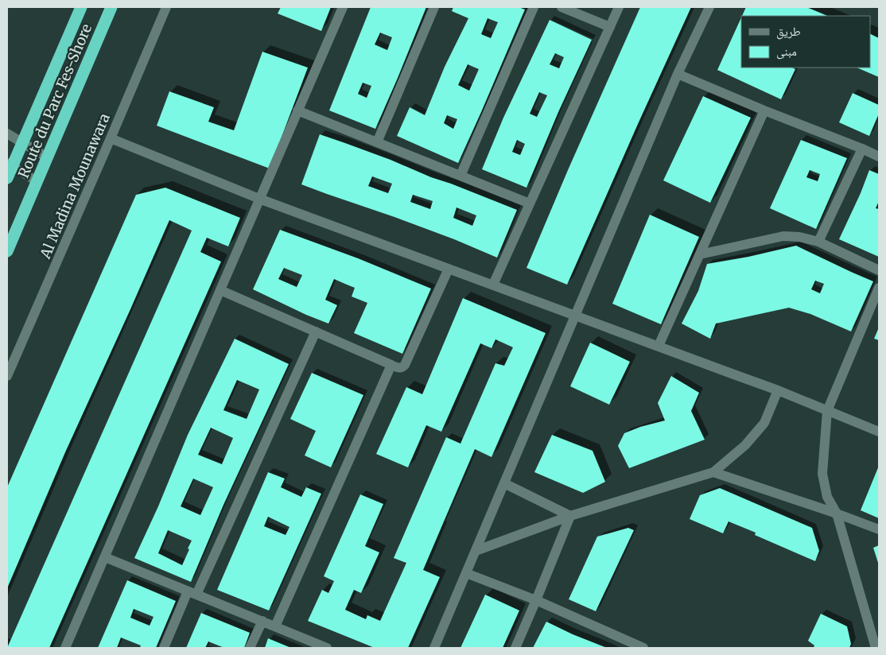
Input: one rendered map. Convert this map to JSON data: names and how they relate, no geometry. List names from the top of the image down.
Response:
{
  "streets": {
    "highway": ["Route du Parc Fes-Shore"],
    "street": ["Al Madina Mounawara"]
  },
  "legend": ["طريق", "مبنى"]
}
